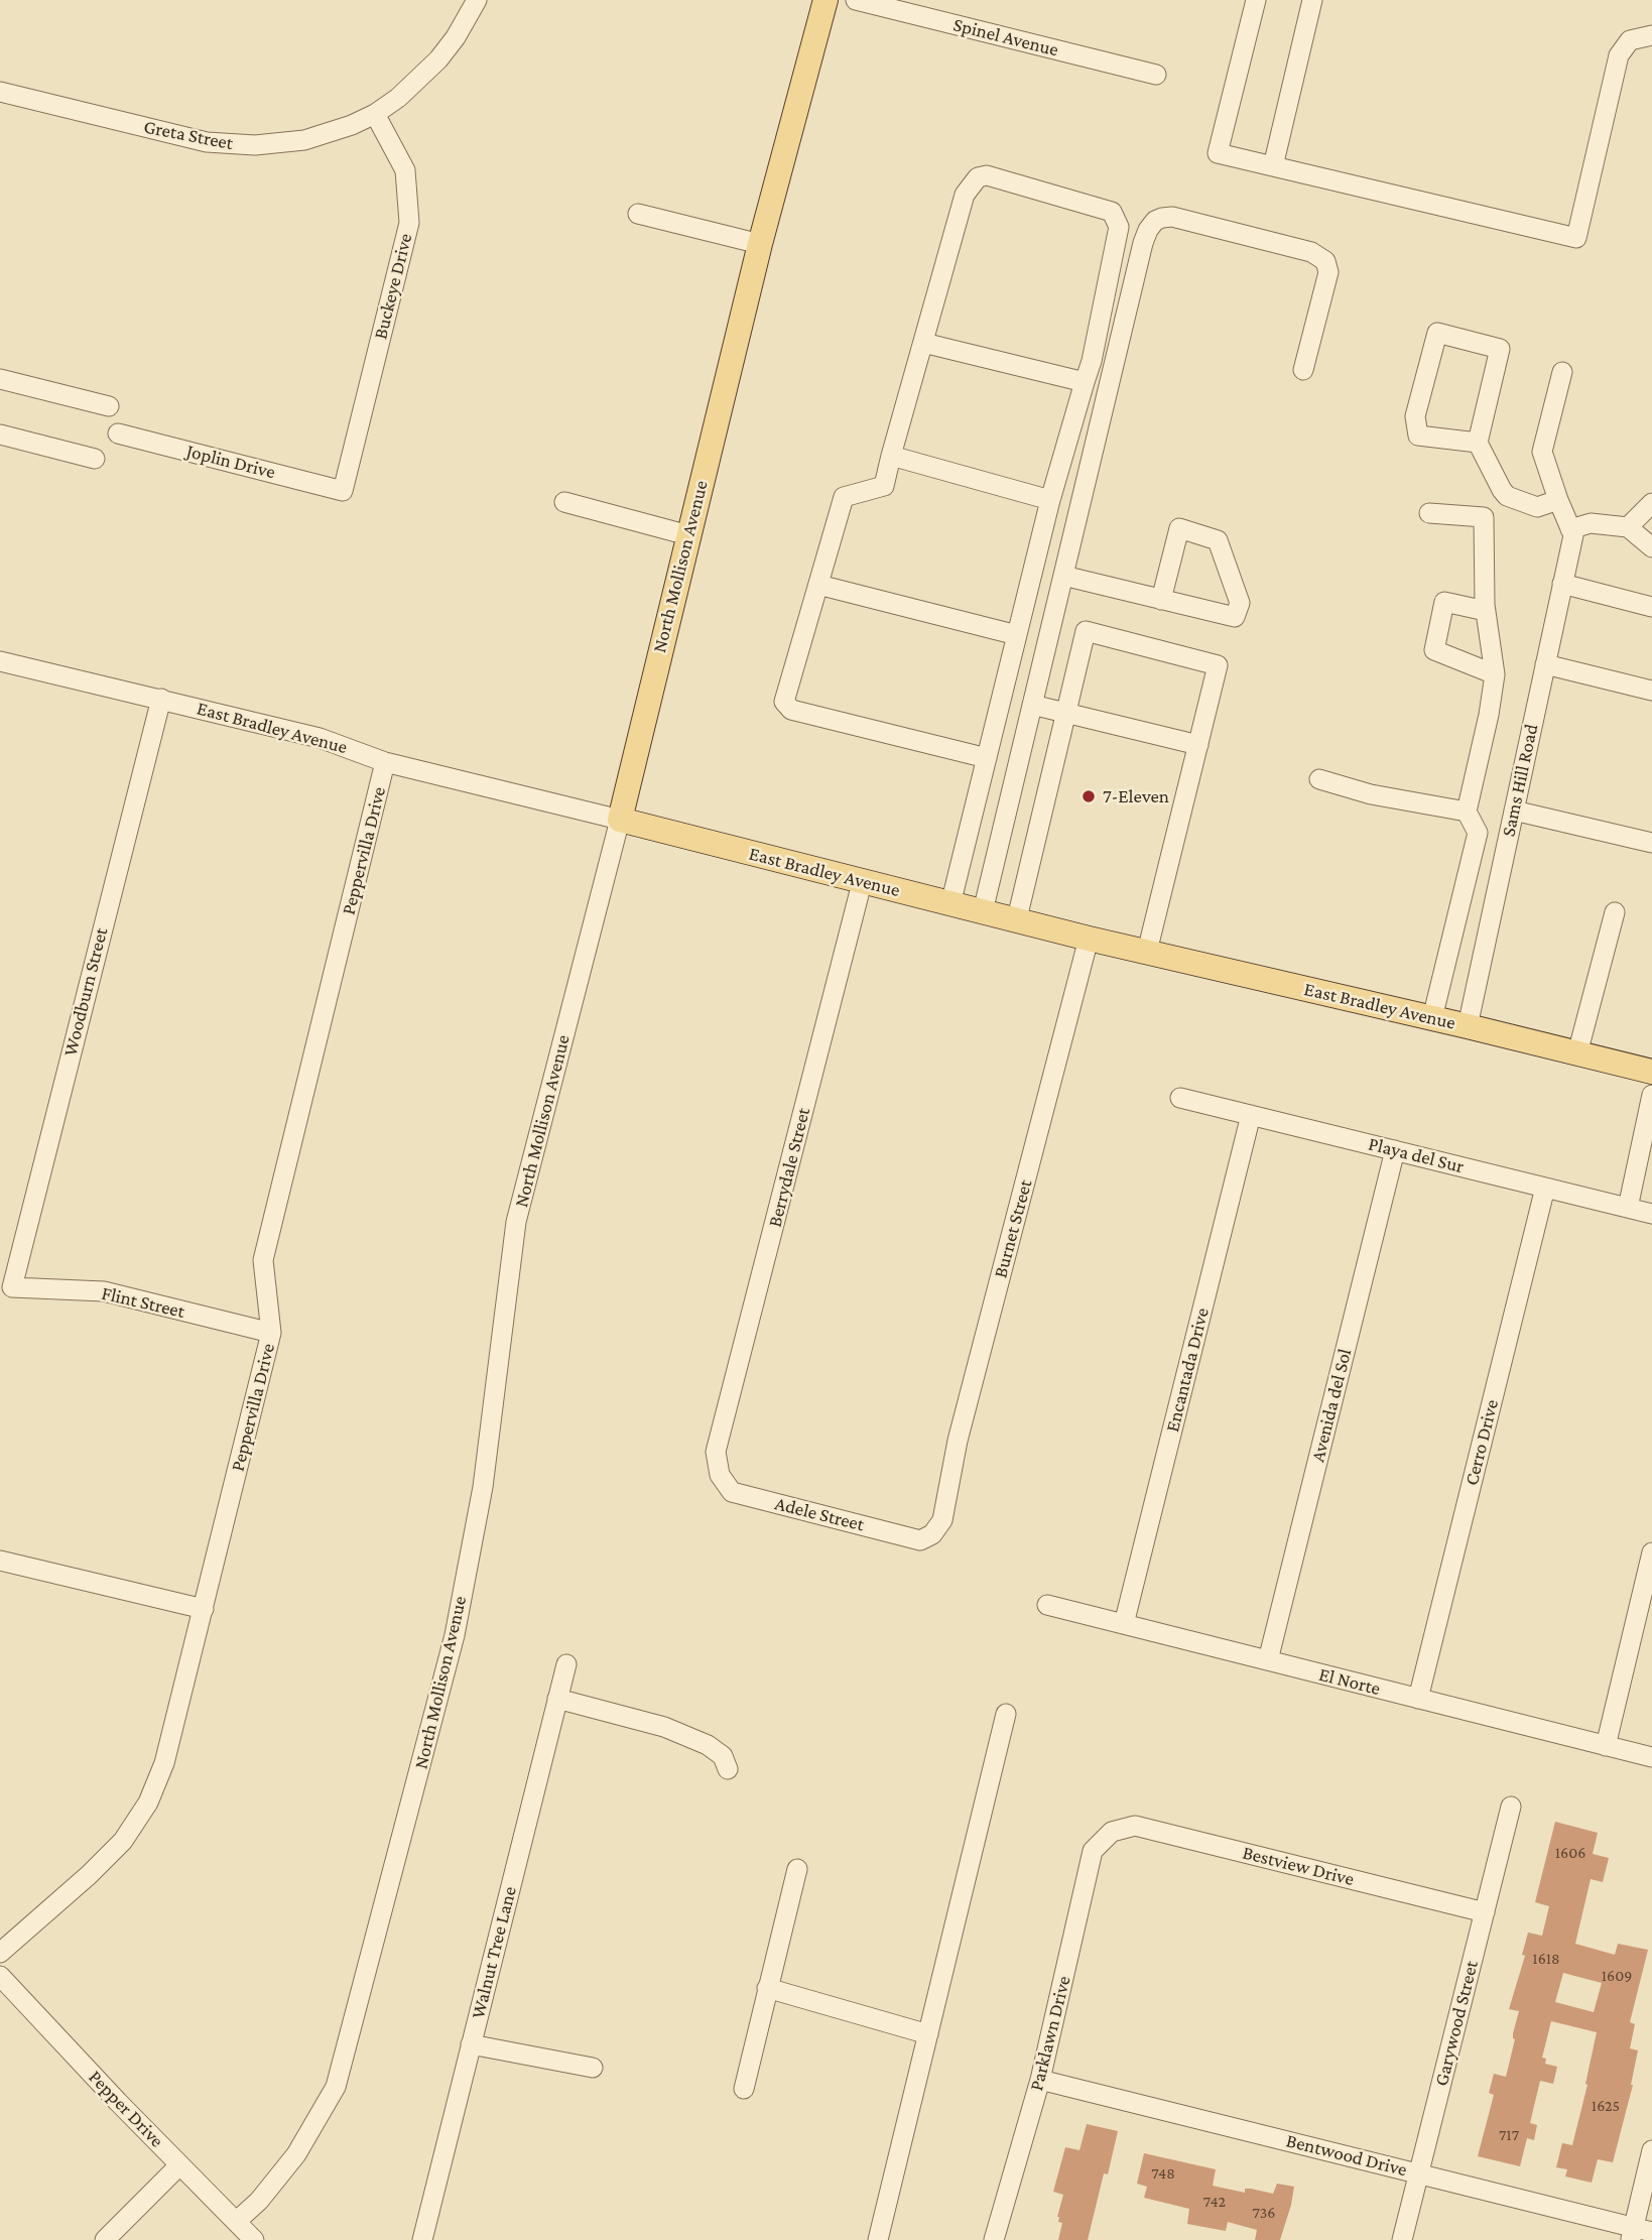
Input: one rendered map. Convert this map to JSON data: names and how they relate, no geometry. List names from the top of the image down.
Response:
{
  "streets": {
    "main road": ["North Mollison Avenue", "East Bradley Avenue"],
    "street": [
      "Spinel Avenue",
      "Greta Street",
      "Buckeye Drive",
      "Joplin Drive",
      "Sams Hill Road",
      "Peppervilla Drive",
      "Woodburn Street",
      "Playa del Sur",
      "Berrydale Street",
      "Burnet Street",
      "Flint Street",
      "Encantada Drive",
      "Avenida del Sol",
      "Cerro Drive",
      "Adele Street",
      "El Norte",
      "Bestview Drive",
      "Walnut Tree Lane",
      "Garywood Street",
      "Parklawn Drive",
      "Pepper Drive",
      "Bentwood Drive"
    ]
  },
  "crossings": [
    ["Greta Street", "Buckeye Drive"],
    ["Buckeye Drive", "Joplin Drive"],
    ["North Mollison Avenue", "East Bradley Avenue"],
    ["North Mollison Avenue", "Pepper Drive"],
    ["East Bradley Avenue", "Sams Hill Road"],
    ["East Bradley Avenue", "Peppervilla Drive"],
    ["East Bradley Avenue", "Woodburn Street"],
    ["East Bradley Avenue", "Berrydale Street"],
    ["East Bradley Avenue", "Burnet Street"],
    ["Peppervilla Drive", "Flint Street"],
    ["Woodburn Street", "Flint Street"],
    ["Playa del Sur", "Encantada Drive"],
    ["Playa del Sur", "Avenida del Sol"],
    ["Playa del Sur", "Cerro Drive"],
    ["Berrydale Street", "Adele Street"],
    ["Burnet Street", "Adele Street"],
    ["Encantada Drive", "El Norte"],
    ["Avenida del Sol", "El Norte"],
    ["Cerro Drive", "El Norte"],
    ["Bestview Drive", "Garywood Street"],
    ["Bestview Drive", "Parklawn Drive"],
    ["Garywood Street", "Bentwood Drive"],
    ["Parklawn Drive", "Bentwood Drive"]
  ],
  "places": ["7-Eleven"],
  "house_numbers": [
    "1606",
    "1618",
    "1609",
    "1625",
    "717",
    "748",
    "742",
    "736"
  ]
}
